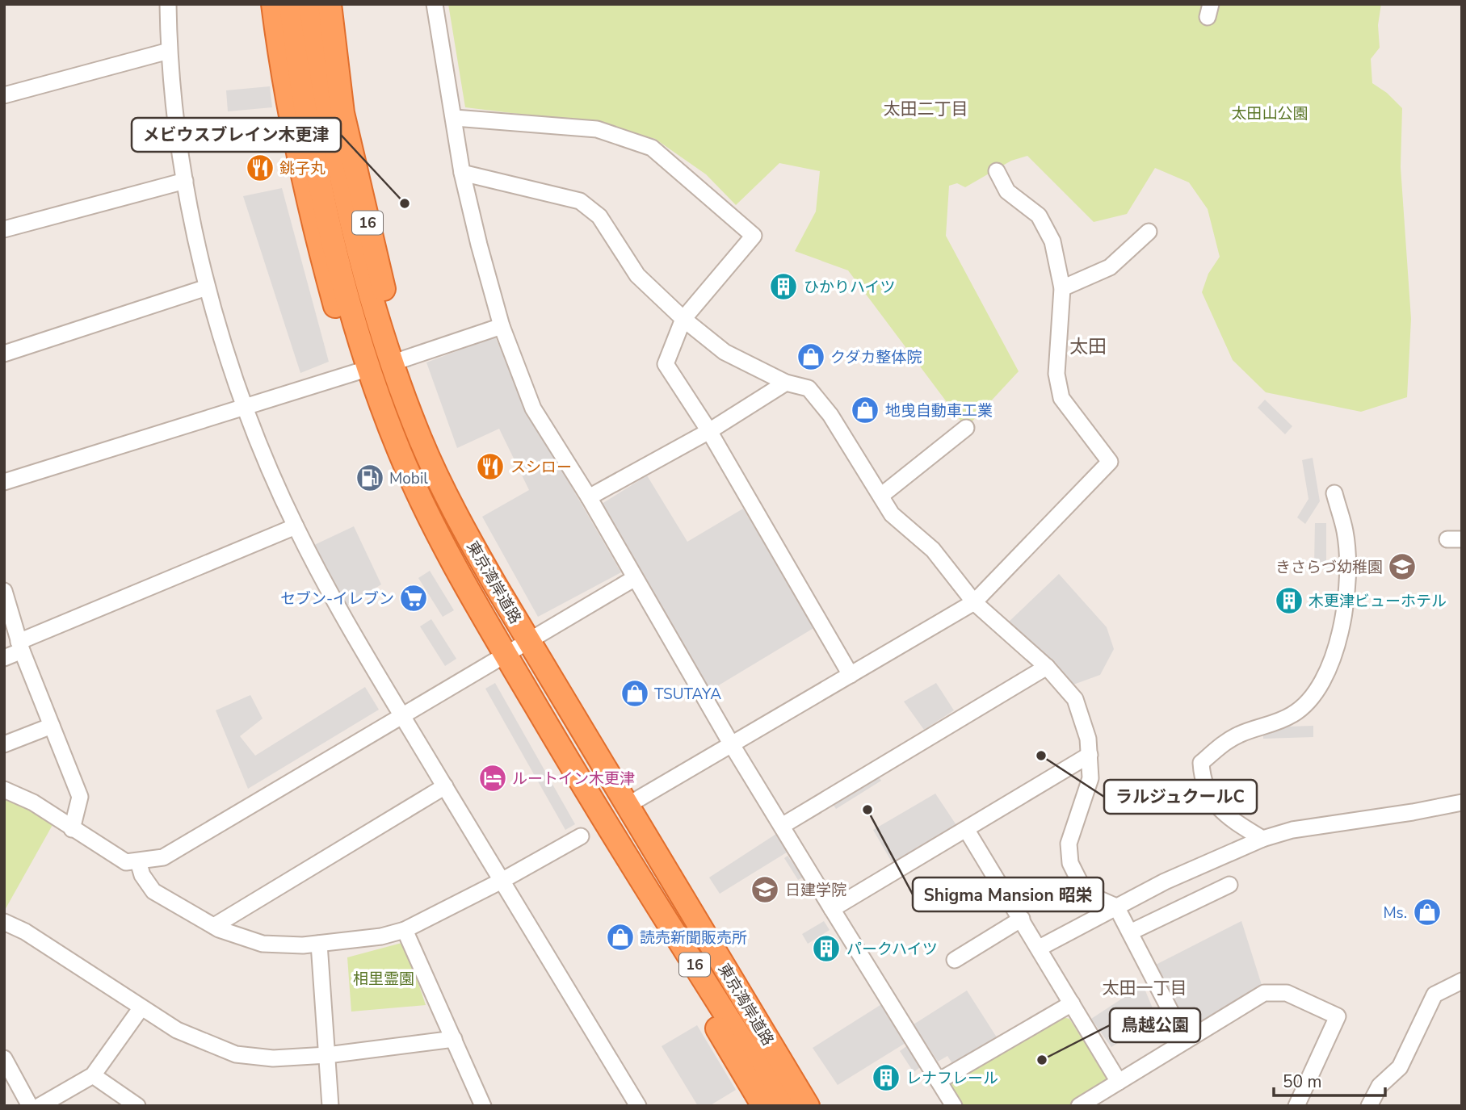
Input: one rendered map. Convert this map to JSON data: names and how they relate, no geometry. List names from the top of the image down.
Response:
{
  "streets": {
    "highway": ["16", "東京湾岸道路"]
  },
  "crossings": [
    ["16", "東京湾岸道路"]
  ],
  "districts": ["太田二丁目", "太田", "太田一丁目"],
  "parks": ["太田山公園", "相里霊園"],
  "places": {
    "restaurant": ["銚子丸", "スシロー"],
    "other": [
      "メビウスブレイン木更津",
      "ラルジュクールC",
      "Shigma Mansion 昭栄",
      "鳥越公園"
    ],
    "building": [
      "ひかりハイツ",
      "木更津ビューホテル",
      "パークハイツ",
      "レナフレール"
    ],
    "shop": [
      "クダカ整体院",
      "地曵自動車工業",
      "TSUTAYA",
      "Ms.",
      "読売新聞販売所"
    ],
    "fuel station": ["Mobil"],
    "school or university": ["きさらづ幼稚園", "日建学院"],
    "supermarket": ["セブン-イレブン"],
    "hotel": ["ルートイン木更津"]
  },
  "scale_bar": "50 m"
}
